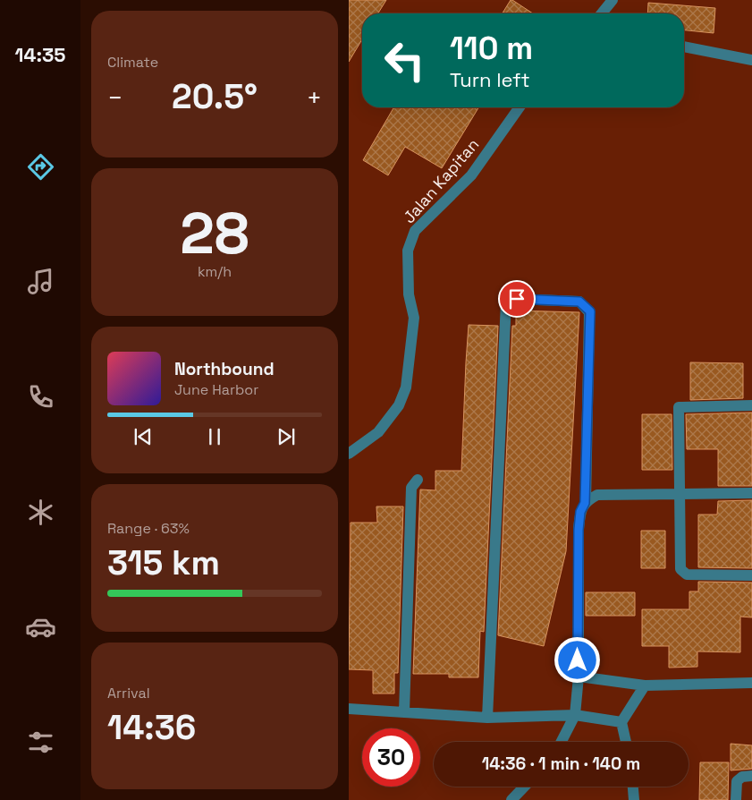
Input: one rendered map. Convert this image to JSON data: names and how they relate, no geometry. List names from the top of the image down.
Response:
{
  "streets": {
    "street": ["Jalan Kapitan"]
  },
  "page": {
    "tabs": "14:35",
    "tile": [
      "Climate",
      ["28", "km/h"],
      ["Range · 63%", "315 km"],
      ["Arrival", "14:36"]
    ],
    "turn": ["110 m", "Turn left"],
    "heat": ["−", "20.5°", "+"],
    "song": ["Northbound", "June Harbor"],
    "limit": "30",
    "trip": "14:36 · 1 min · 140 m"
  }
}
